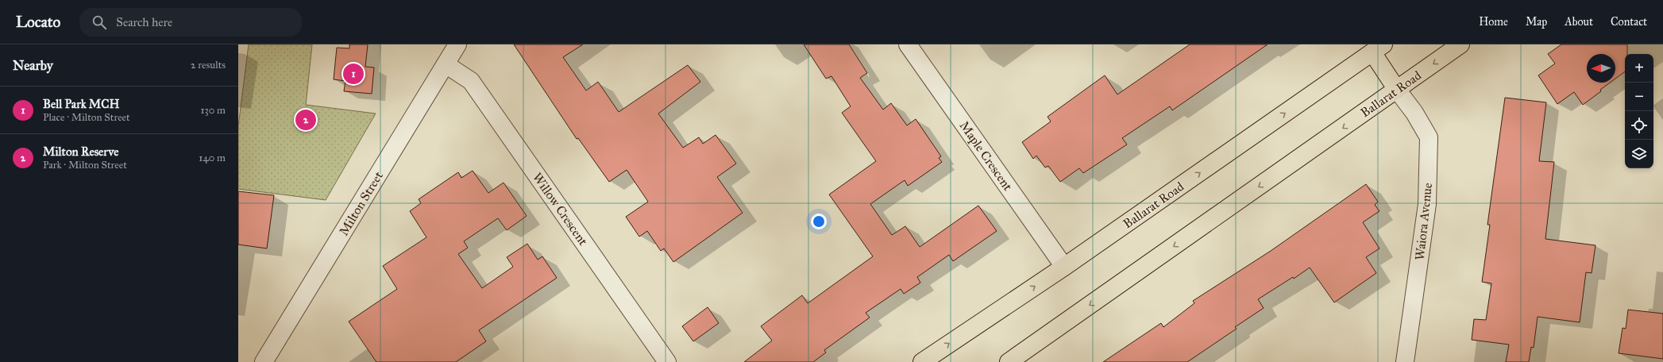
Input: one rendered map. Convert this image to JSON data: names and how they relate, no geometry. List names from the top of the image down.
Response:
{
  "streets": {
    "highway": ["Ballarat Road"],
    "street": [
      "Maple Crescent",
      "Milton Street",
      "Willow Crescent",
      "Waiora Avenue"
    ]
  },
  "crossings": [
    ["Ballarat Road", "Maple Crescent"],
    ["Ballarat Road", "Waiora Avenue"],
    ["Milton Street", "Willow Crescent"]
  ],
  "north": "left",
  "page": {
    "header": "Locato",
    "search": "Search here",
    "nav": [
      "Home",
      "Map",
      "About",
      "Contact"
    ],
    "heading": ["Nearby", "2 results"],
    "map_buttons": ["+", "−"],
    "pins": ["1", "2"],
    "list": [
      {
        "mark": "1",
        "name": "Bell Park MCH",
        "note": "Place · Milton Street",
        "value": "130 m"
      },
      {
        "mark": "2",
        "name": "Milton Reserve",
        "note": "Park · Milton Street",
        "value": "140 m"
      }
    ]
  }
}
